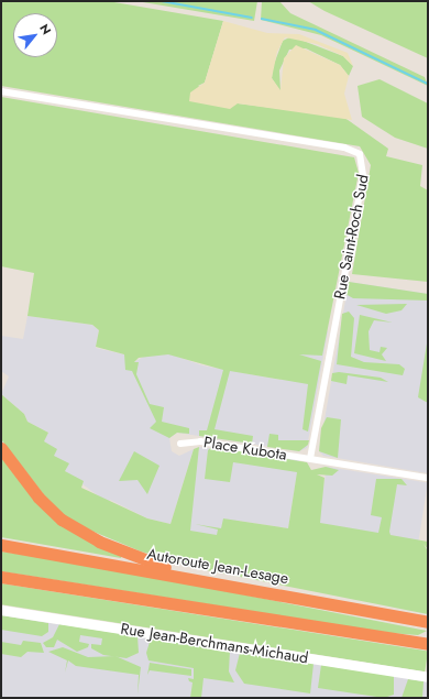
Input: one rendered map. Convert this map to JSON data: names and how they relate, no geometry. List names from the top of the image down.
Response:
{
  "streets": {
    "highway": ["Autoroute Jean-Lesage"],
    "street": ["Rue Saint-Roch Sud", "Place Kubota", "Rue Jean-Berchmans-Michaud"]
  },
  "crossings": [
    ["Rue Saint-Roch Sud", "Place Kubota"]
  ],
  "north": "top right"
}
